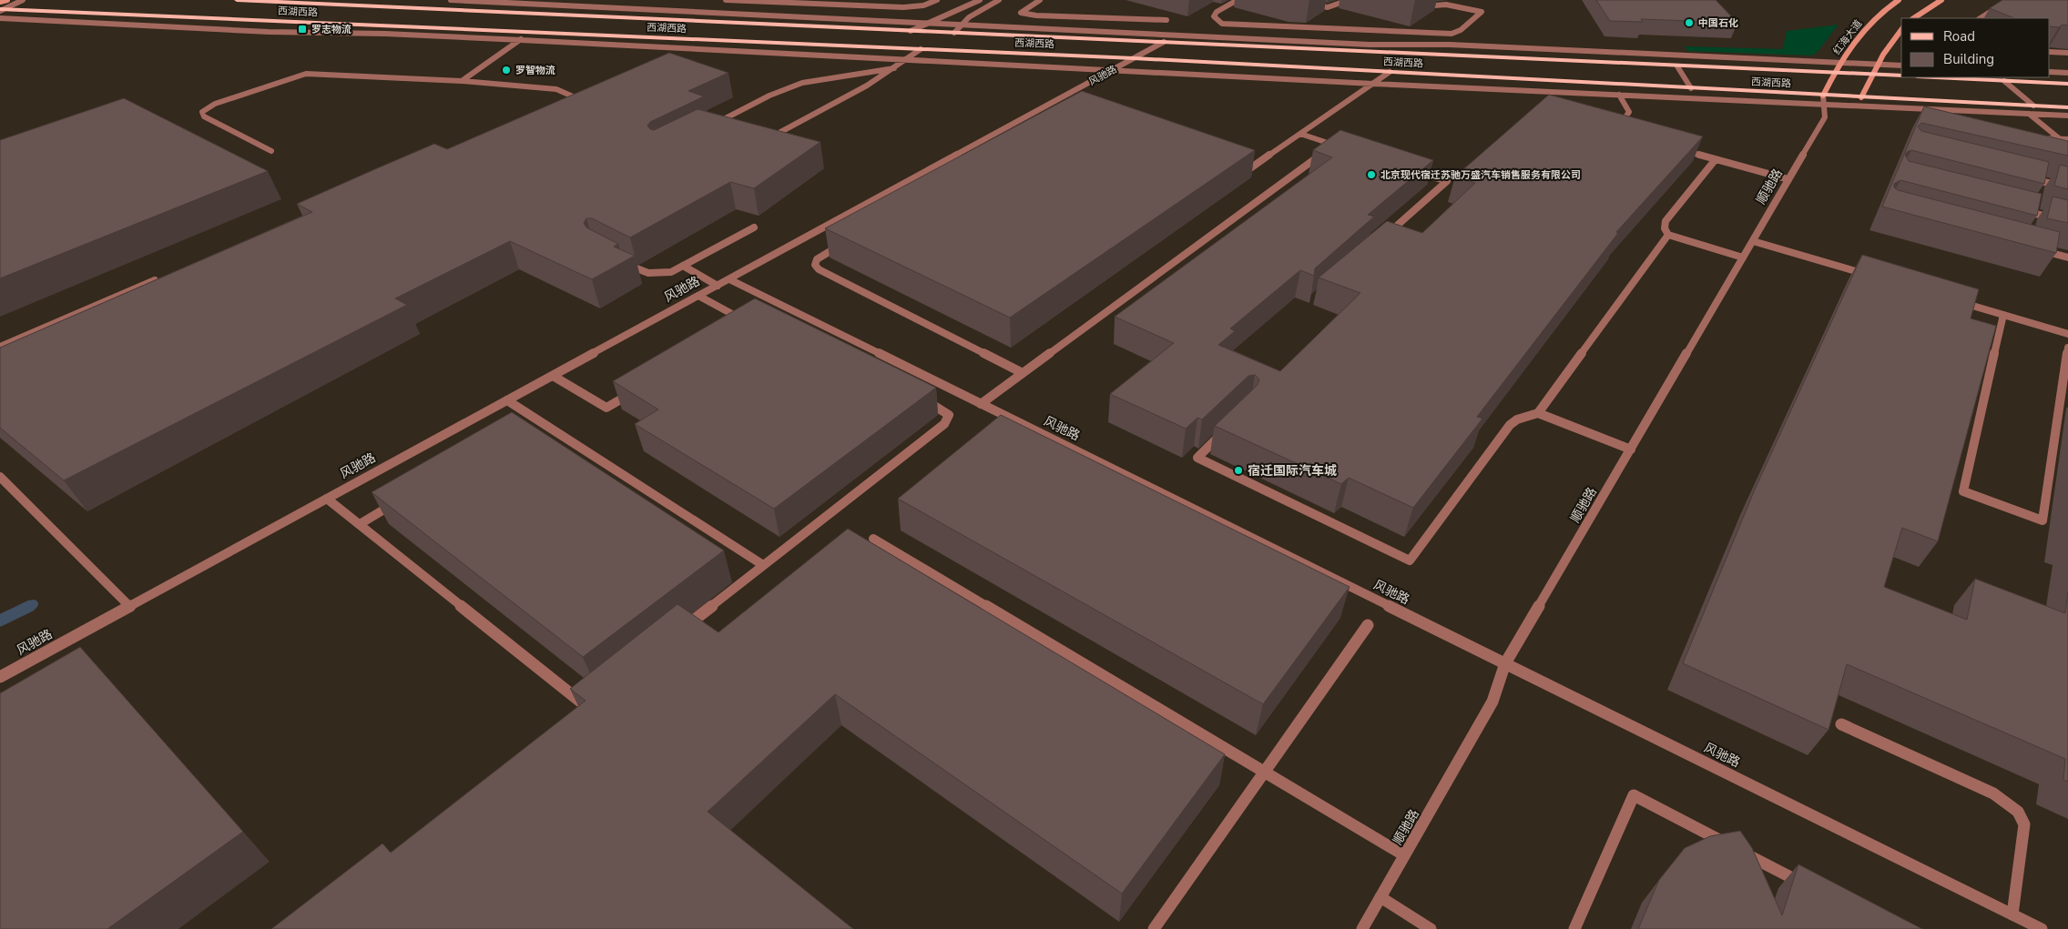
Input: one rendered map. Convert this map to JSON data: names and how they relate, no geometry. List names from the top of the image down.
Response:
{
  "streets": {
    "main road": ["西湖西路", "红海大道"],
    "street": ["风驰路", "顺驰路"]
  },
  "crossings": [
    ["西湖西路", "红海大道"],
    ["西湖西路", "风驰路"],
    ["西湖西路", "顺驰路"],
    ["红海大道", "顺驰路"],
    ["风驰路", "顺驰路"]
  ],
  "places": {
    "other": [
      "中国石化",
      "罗智物流",
      "北京现代宿迁苏驰万盛汽车销售服务有限公司",
      "宿迁国际汽车城"
    ],
    "transit": ["罗志物流"]
  },
  "legend": ["Road", "Building"]
}
